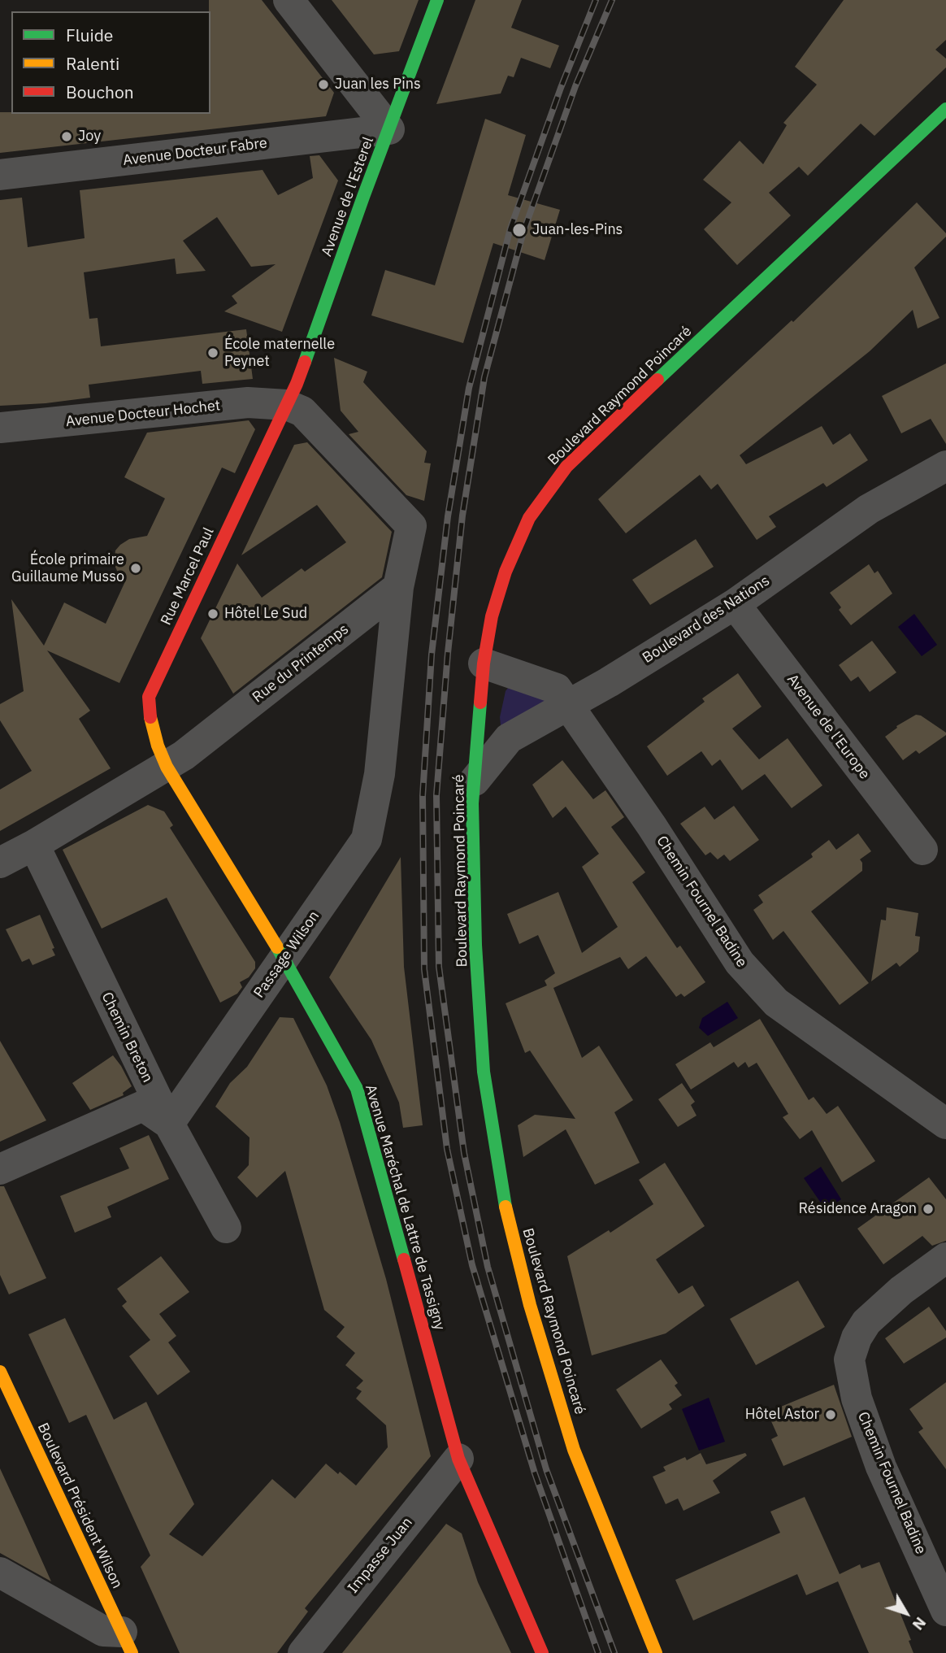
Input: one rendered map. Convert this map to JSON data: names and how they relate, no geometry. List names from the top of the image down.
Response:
{
  "streets": {
    "main road": [
      "Avenue de l'Esterel",
      "Boulevard Raymond Poincaré",
      "Rue Marcel Paul",
      "Avenue Maréchal de Lattre de Tassigny",
      "Boulevard Président Wilson"
    ],
    "street": [
      "Avenue Docteur Fabre",
      "Avenue Docteur Hochet",
      "Boulevard des Nations",
      "Rue du Printemps",
      "Avenue de l'Europe",
      "Chemin Fournel Badine",
      "Passage Wilson",
      "Chemin Breton",
      "Impasse Juan"
    ]
  },
  "crossings": [
    ["Avenue Docteur Fabre", "Avenue de l'Esterel"],
    ["Avenue de l'Esterel", "Avenue Docteur Hochet"],
    ["Avenue de l'Esterel", "Rue Marcel Paul"],
    ["Boulevard Raymond Poincaré", "Boulevard des Nations"],
    ["Boulevard Raymond Poincaré", "Chemin Fournel Badine"],
    ["Avenue Docteur Hochet", "Rue Marcel Paul"],
    ["Rue Marcel Paul", "Rue du Printemps"],
    ["Rue Marcel Paul", "Avenue Maréchal de Lattre de Tassigny"],
    ["Boulevard des Nations", "Avenue de l'Europe"],
    ["Boulevard des Nations", "Chemin Fournel Badine"],
    ["Rue du Printemps", "Passage Wilson"],
    ["Rue du Printemps", "Chemin Breton"],
    ["Rue du Printemps", "Avenue Maréchal de Lattre de Tassigny"],
    ["Passage Wilson", "Chemin Breton"],
    ["Passage Wilson", "Avenue Maréchal de Lattre de Tassigny"],
    ["Avenue Maréchal de Lattre de Tassigny", "Impasse Juan"]
  ],
  "places": [
    "Juan les Pins",
    "Joy",
    "Juan-les-Pins",
    "École maternelle Peynet",
    "École primaire Guillaume Musso",
    "Hôtel Le Sud",
    "Résidence Aragon",
    "Hôtel Astor"
  ],
  "legend": ["Fluide", "Ralenti", "Bouchon"],
  "north": "bottom right"
}
